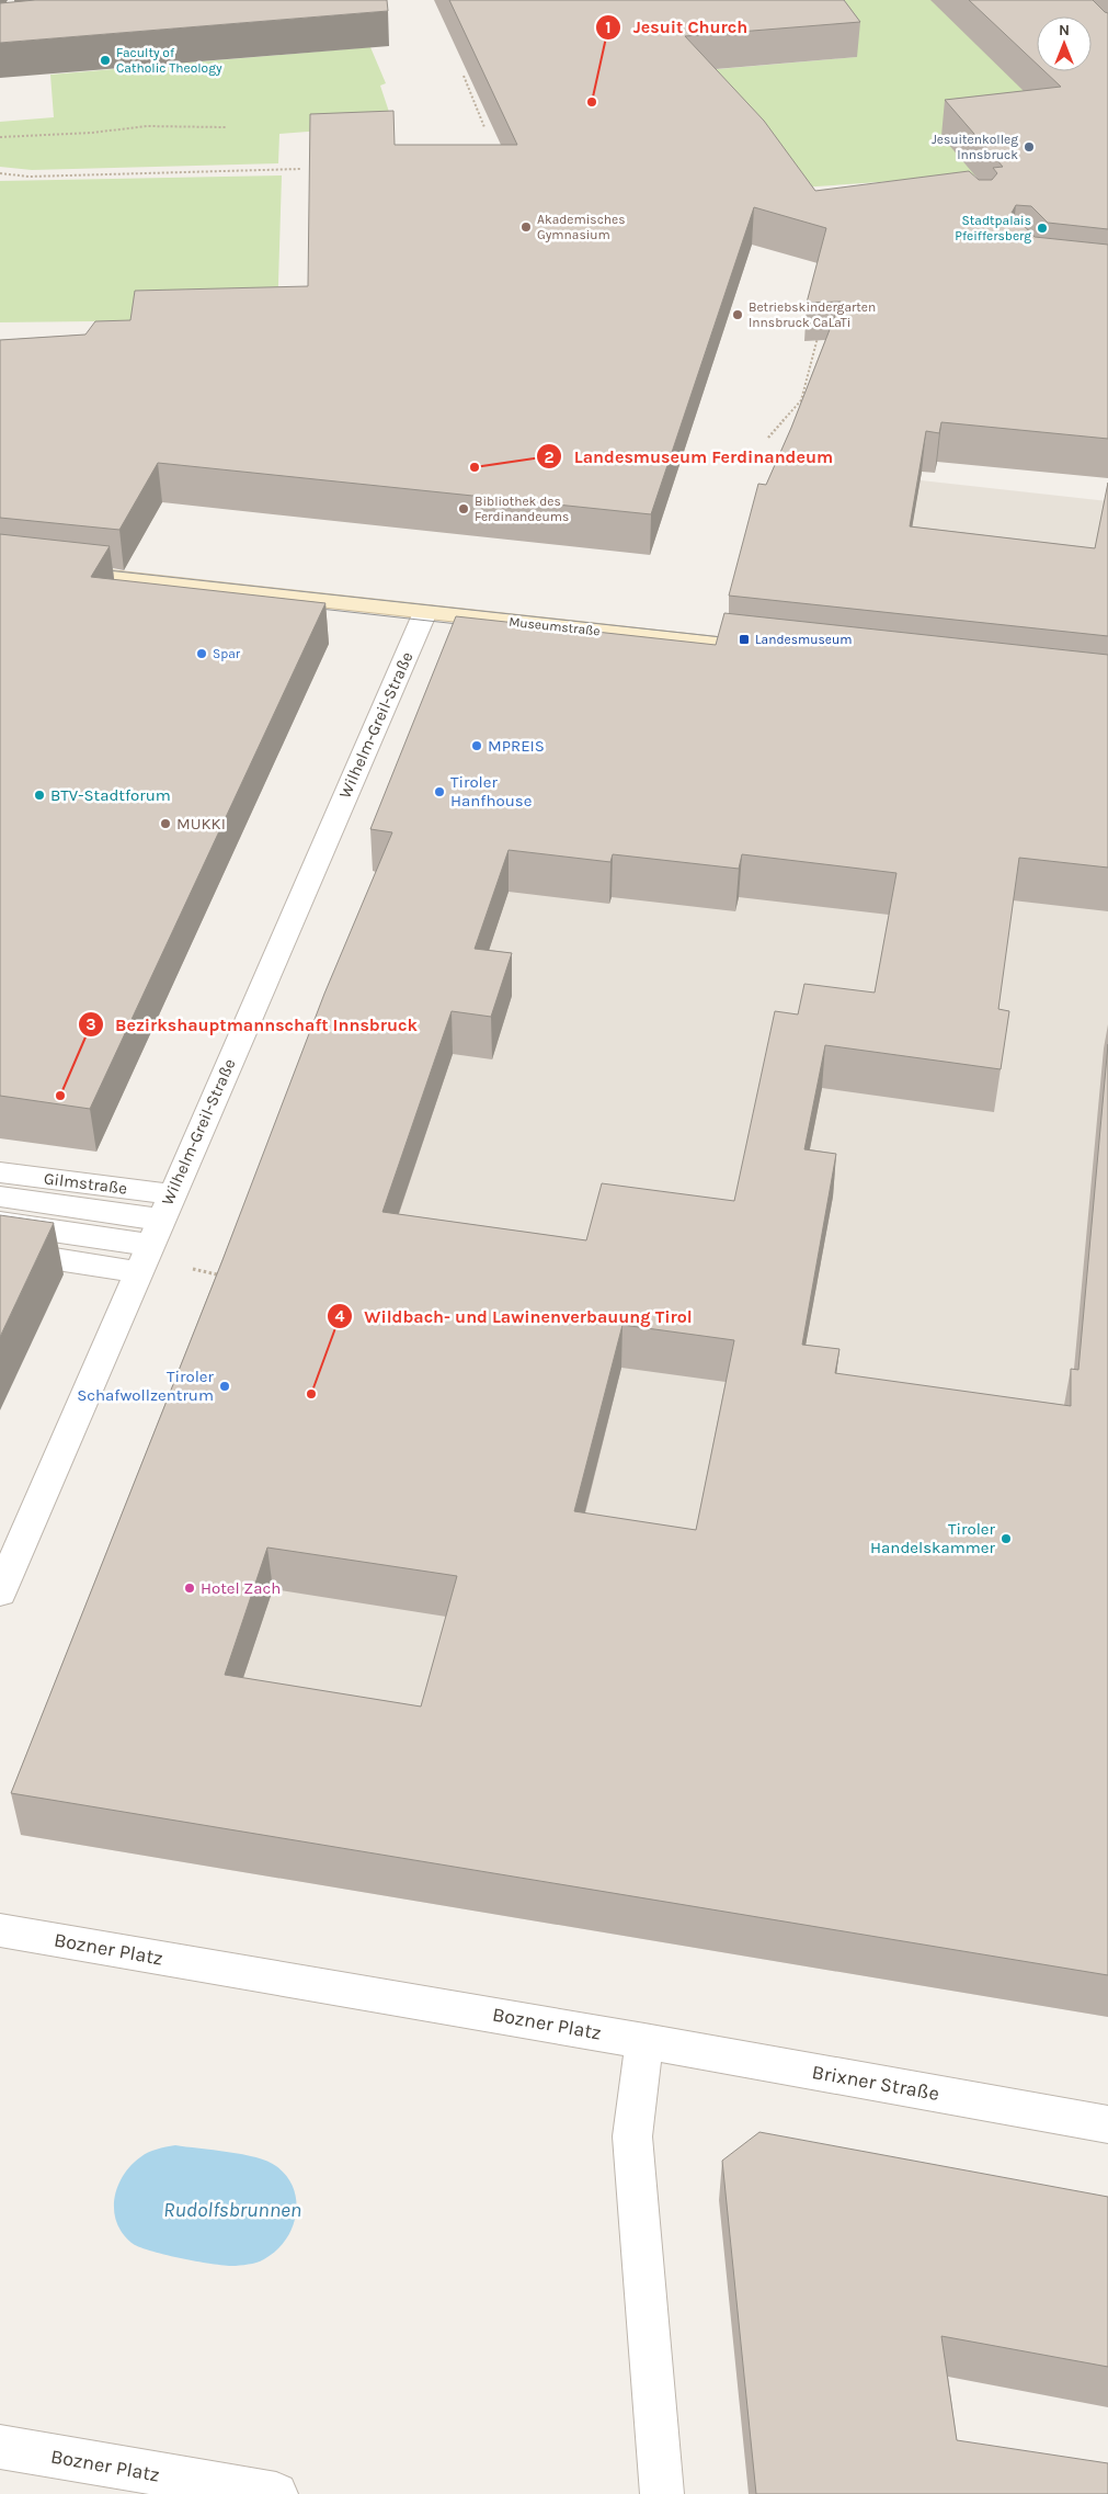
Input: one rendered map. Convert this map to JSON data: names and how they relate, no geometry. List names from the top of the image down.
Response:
{
  "streets": {
    "street": [
      "Museumstraße",
      "Wilhelm-Greil-Straße",
      "Gilmstraße",
      "Bozner Platz",
      "Brixner Straße"
    ]
  },
  "crossings": [
    ["Museumstraße", "Wilhelm-Greil-Straße"],
    ["Wilhelm-Greil-Straße", "Gilmstraße"],
    ["Bozner Platz", "Brixner Straße"]
  ],
  "water": ["Rudolfsbrunnen"],
  "places": {
    "other": [
      "Faculty of Catholic Theology",
      "Jesuit Church",
      "Jesuitenkolleg Innsbruck",
      "Akademisches Gymnasium",
      "Stadtpalais Pfeiffersberg",
      "Betriebskindergarten Innsbruck CaLaTi",
      "Landesmuseum Ferdinandeum",
      "Bibliothek des Ferdinandeums",
      "Spar",
      "MPREIS",
      "Tiroler Hanfhouse",
      "BTV-Stadtforum",
      "MUKKI",
      "Bezirkshauptmannschaft Innsbruck",
      "Tiroler Schafwollzentrum",
      "Wildbach- und Lawinenverbauung Tirol",
      "Tiroler Handelskammer",
      "Hotel Zach"
    ],
    "transit": ["Landesmuseum"]
  },
  "north": "top"
}
